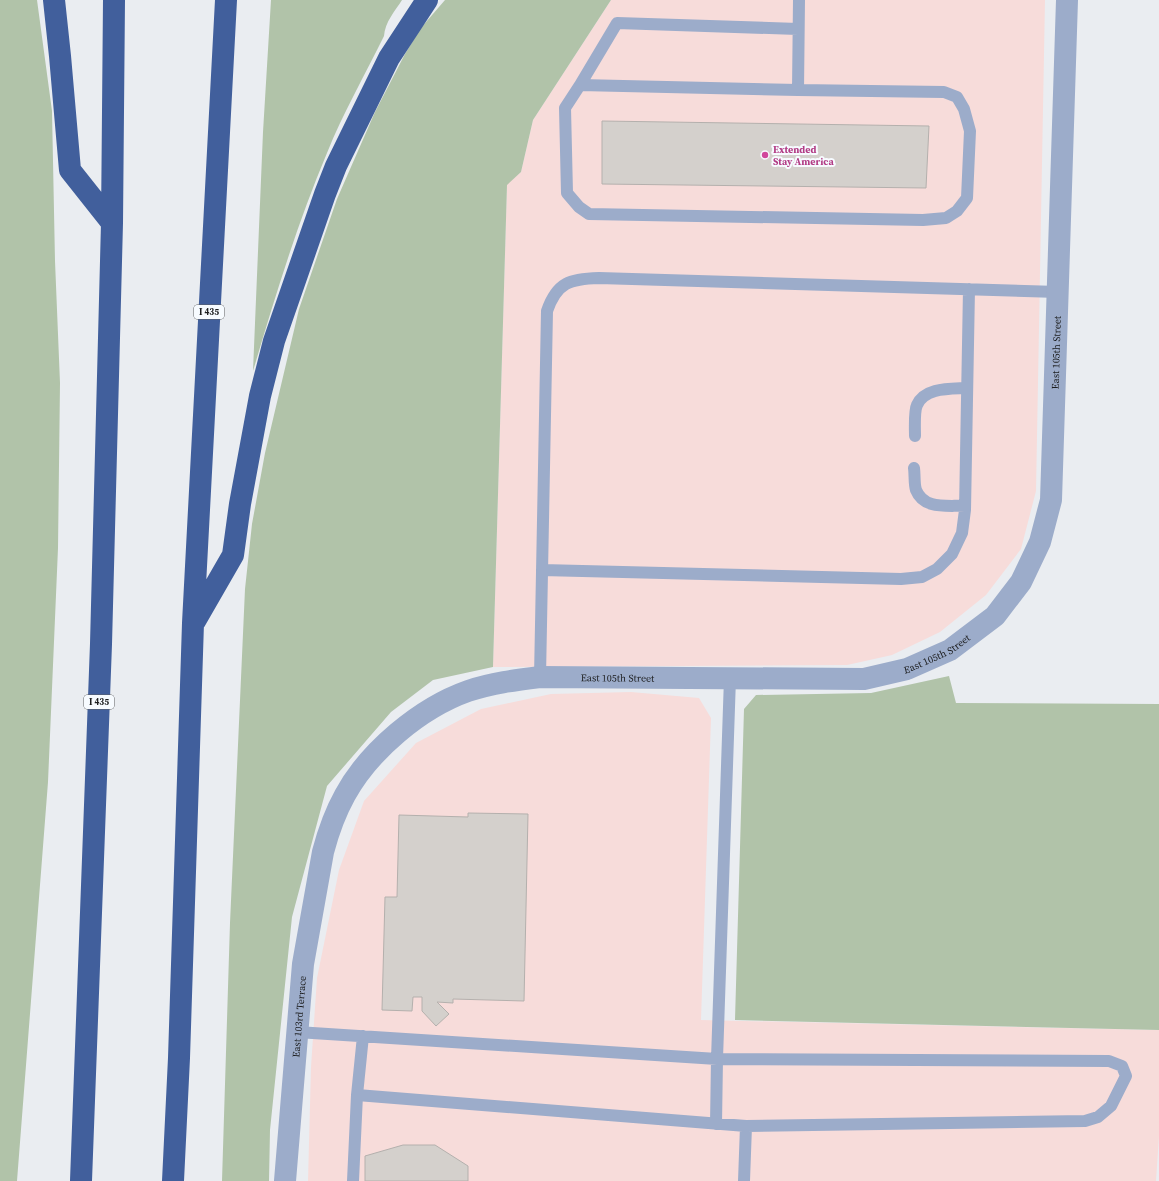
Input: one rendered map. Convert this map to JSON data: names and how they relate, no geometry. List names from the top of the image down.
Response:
{
  "streets": {
    "highway": ["I 435"],
    "street": ["East 105th Street", "East 103rd Terrace"]
  },
  "crossings": [
    ["East 105th Street", "East 103rd Terrace"]
  ],
  "places": ["Extended Stay America"]
}
